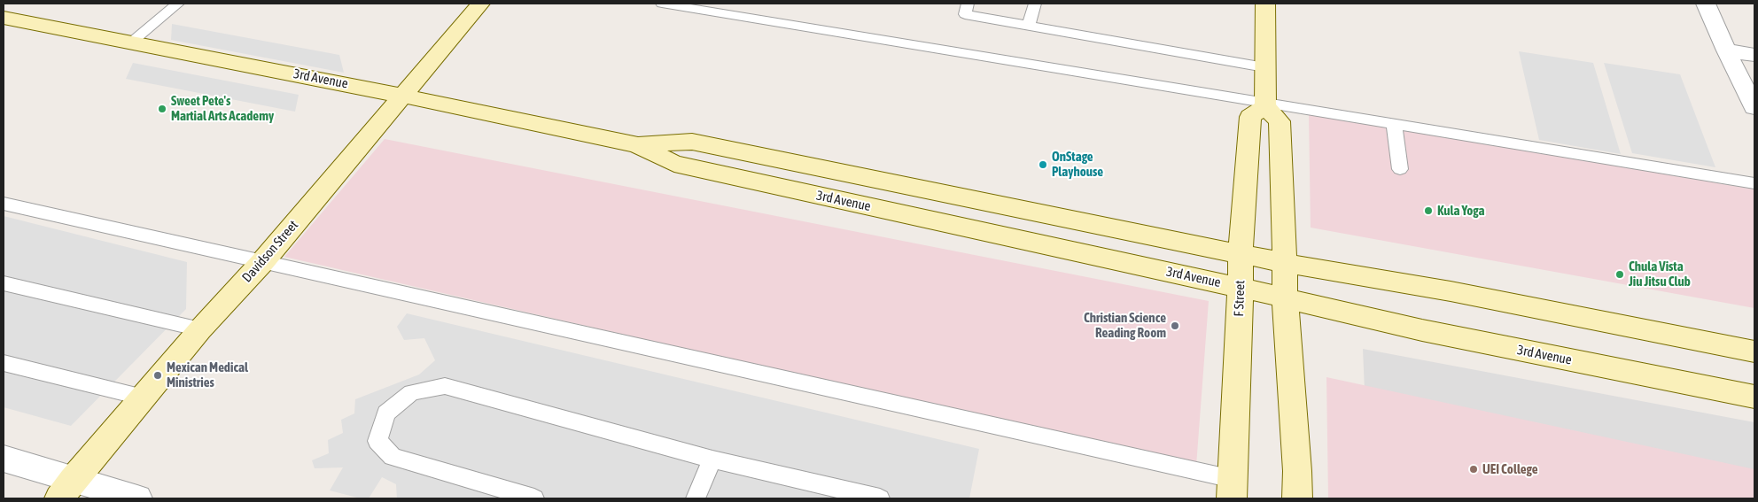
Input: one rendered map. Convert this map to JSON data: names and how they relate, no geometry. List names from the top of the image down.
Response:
{
  "streets": {
    "main road": ["3rd Avenue", "Davidson Street", "F Street"]
  },
  "crossings": [
    ["3rd Avenue", "Davidson Street"],
    ["3rd Avenue", "F Street"]
  ],
  "places": [
    "Sweet Pete's Martial Arts Academy",
    "OnStage Playhouse",
    "Kula Yoga",
    "Chula Vista Jiu Jitsu Club",
    "Christian Science Reading Room",
    "Mexican Medical Ministries",
    "UEI College"
  ]
}
